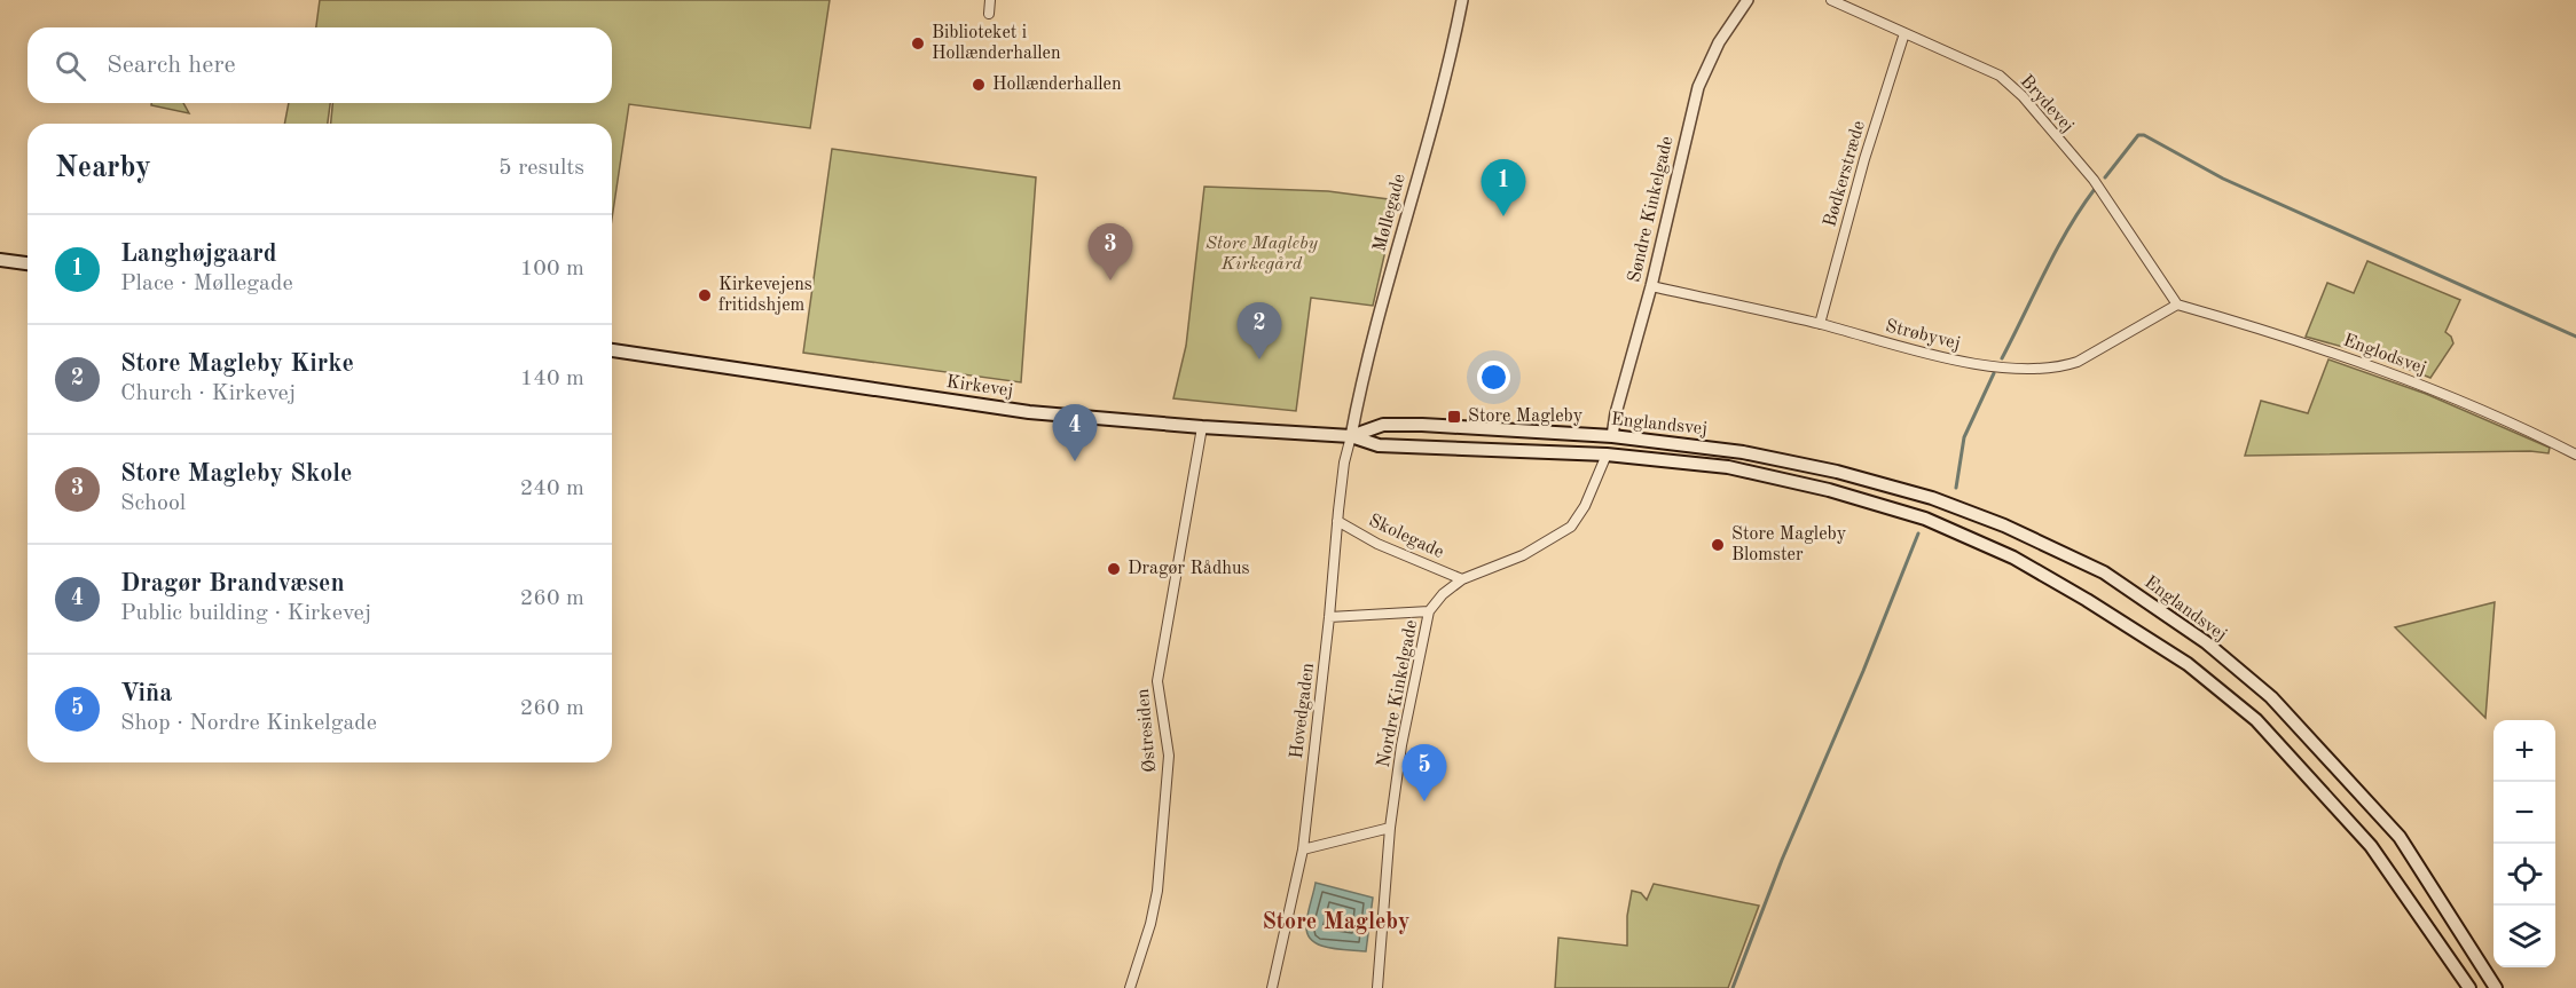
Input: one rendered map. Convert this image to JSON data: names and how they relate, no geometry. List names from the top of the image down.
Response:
{
  "streets": {
    "main road": ["Kirkevej", "Englandsvej"],
    "street": [
      "Brydevej",
      "Bødkerstræde",
      "Søndre Kinkelgade",
      "Møllegade",
      "Strøbyvej",
      "Englodsvej",
      "Skolegade",
      "Nordre Kinkelgade",
      "Hovedgaden",
      "Østresiden"
    ]
  },
  "crossings": [
    ["Brydevej", "Bødkerstræde"],
    ["Brydevej", "Strøbyvej"],
    ["Brydevej", "Englodsvej"],
    ["Bødkerstræde", "Strøbyvej"],
    ["Søndre Kinkelgade", "Strøbyvej"],
    ["Søndre Kinkelgade", "Englandsvej"],
    ["Møllegade", "Kirkevej"],
    ["Møllegade", "Englandsvej"],
    ["Møllegade", "Hovedgaden"],
    ["Strøbyvej", "Englodsvej"],
    ["Kirkevej", "Englandsvej"],
    ["Kirkevej", "Hovedgaden"],
    ["Kirkevej", "Østresiden"],
    ["Englandsvej", "Nordre Kinkelgade"],
    ["Englandsvej", "Hovedgaden"],
    ["Skolegade", "Nordre Kinkelgade"],
    ["Skolegade", "Hovedgaden"]
  ],
  "districts": ["Store Magleby"],
  "parks": ["Store Magleby Kirkegård"],
  "places": {
    "other": [
      "Biblioteket i Hollænderhallen",
      "Hollænderhallen",
      "Kirkevejens fritidshjem",
      "Store Magleby Blomster",
      "Dragør Rådhus"
    ],
    "transit": ["Store Magleby"]
  },
  "page": {
    "search": "Search here",
    "heading": ["Nearby", "5 results"],
    "pins": [
      "1",
      "3",
      "2",
      "4",
      "5"
    ],
    "list": [
      {
        "mark": "1",
        "name": "Langhøjgaard",
        "note": "Place · Møllegade",
        "value": "100 m"
      },
      {
        "mark": "2",
        "name": "Store Magleby Kirke",
        "note": "Church · Kirkevej",
        "value": "140 m"
      },
      {
        "mark": "3",
        "name": "Store Magleby Skole",
        "note": "School",
        "value": "240 m"
      },
      {
        "mark": "4",
        "name": "Dragør Brandvæsen",
        "note": "Public building · Kirkevej",
        "value": "260 m"
      },
      {
        "mark": "5",
        "name": "Viña",
        "note": "Shop · Nordre Kinkelgade",
        "value": "260 m"
      }
    ],
    "map_buttons": ["+", "−"]
  }
}
